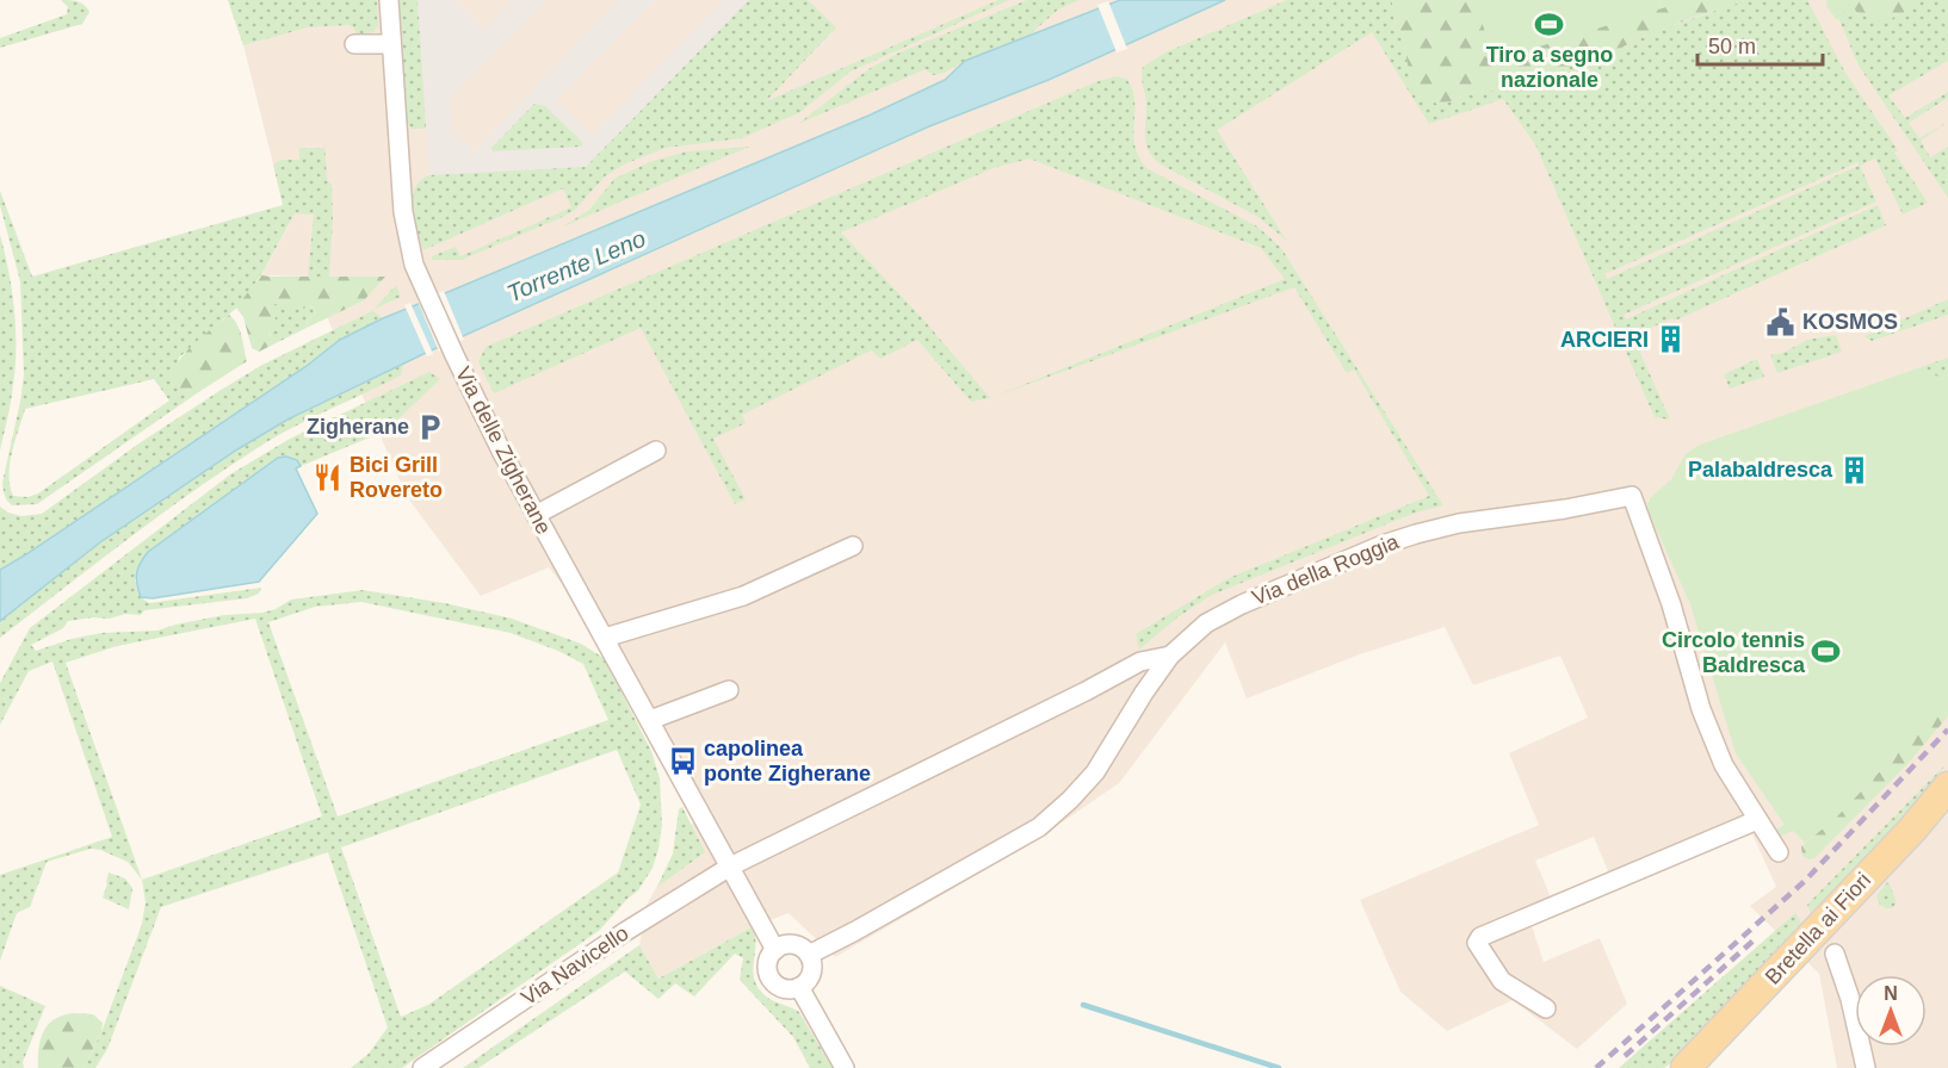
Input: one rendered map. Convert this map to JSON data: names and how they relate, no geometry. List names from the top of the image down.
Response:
{
  "streets": {
    "main road": ["Bretella ai Fiori"],
    "street": ["Via delle Zigherane", "Via della Roggia", "Via Navicello"]
  },
  "crossings": [
    ["Via delle Zigherane", "Via della Roggia"],
    ["Via delle Zigherane", "Via Navicello"],
    ["Via della Roggia", "Via Navicello"]
  ],
  "water": ["Torrente Leno"],
  "places": {
    "sports": ["Tiro a segno nazionale", "Circolo tennis Baldresca"],
    "public building": ["KOSMOS"],
    "building": ["ARCIERI", "Palabaldresca"],
    "parking": ["Zigherane"],
    "restaurant": ["Bici Grill Rovereto"],
    "bus stop": ["capolinea ponte Zigherane"]
  },
  "scale_bar": "50 m",
  "north": "top"
}
